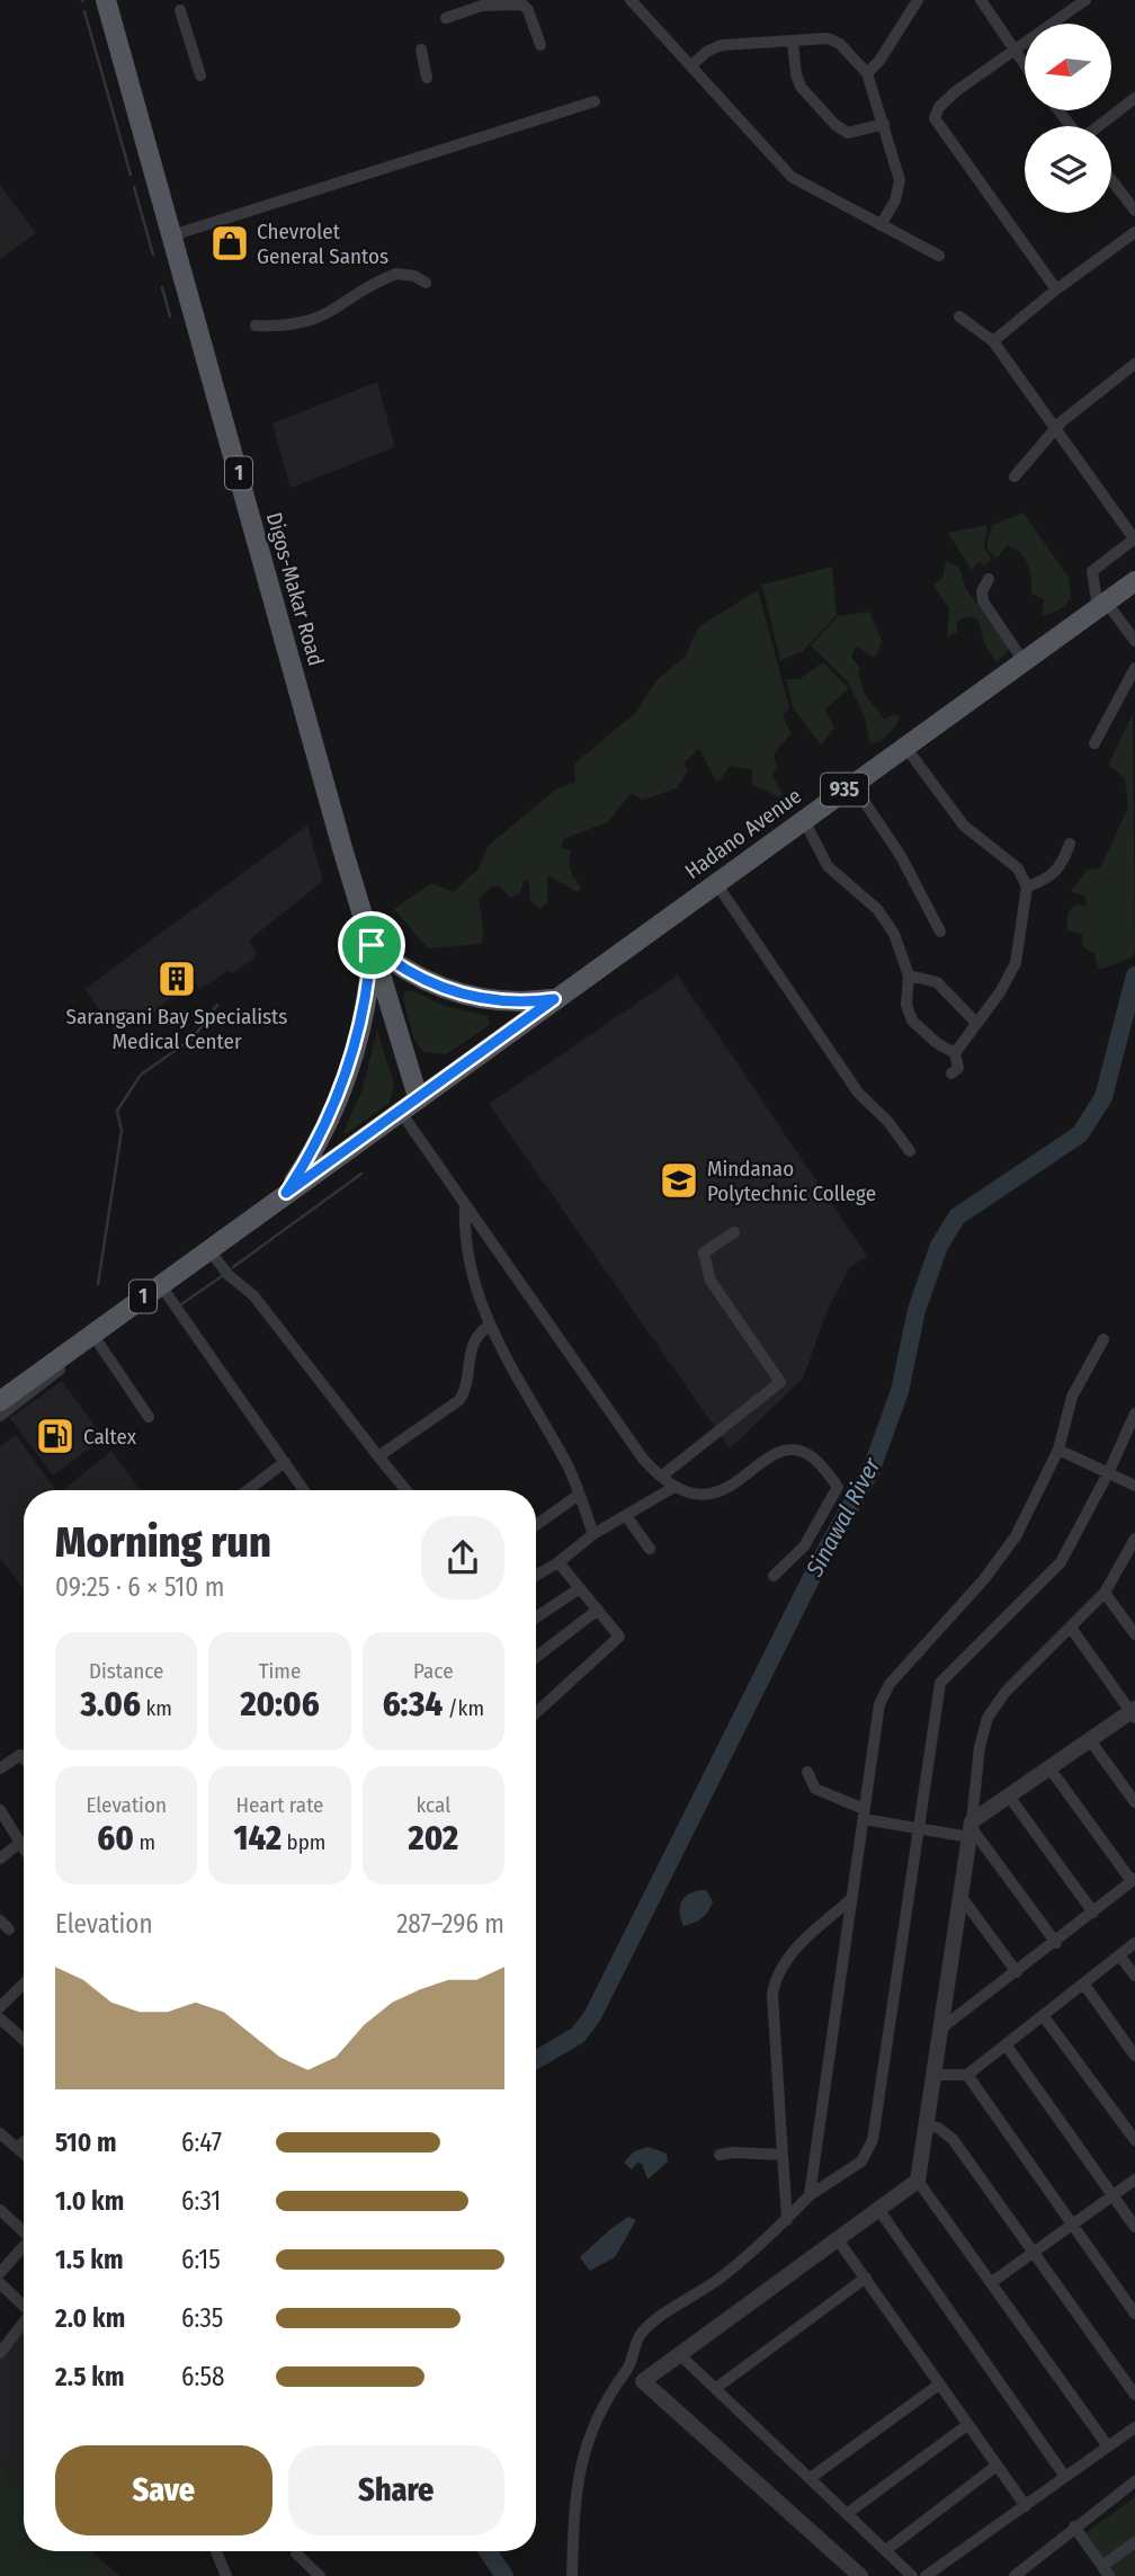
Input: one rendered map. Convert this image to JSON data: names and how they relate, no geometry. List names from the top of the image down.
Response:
{
  "streets": {
    "main road": [
      "1",
      "Digos-Makar Road",
      "935",
      "Hadano Avenue"
    ]
  },
  "crossings": [
    ["1", "Digos-Makar Road"],
    ["1", "Hadano Avenue"],
    ["Digos-Makar Road", "Hadano Avenue"]
  ],
  "water": ["Sinawal River"],
  "places": {
    "shop": ["Chevrolet General Santos"],
    "building": ["Sarangani Bay Specialists Medical Center"],
    "school or university": ["Mindanao Polytechnic College"],
    "fuel station": ["Caltex"]
  },
  "north": "left",
  "page": {
    "heading": ["Morning run", "09:25 · 6 × 510 m"],
    "stats": [
      ["Distance", "3.06 km"],
      ["Time", "20:06"],
      ["Pace", "6:34 /km"],
      ["Elevation", "60 m"],
      ["Heart rate", "142 bpm"],
      ["kcal", "202"]
    ],
    "chart": ["Elevation", "287–296 m"],
    "list": [
      {
        "name": "510 m",
        "note": "6:47"
      },
      {
        "name": "1.0 km",
        "note": "6:31"
      },
      {
        "name": "1.5 km",
        "note": "6:15"
      },
      {
        "name": "2.0 km",
        "note": "6:35"
      },
      {
        "name": "2.5 km",
        "note": "6:58"
      }
    ],
    "buttons": ["Save", "Share"]
  }
}
